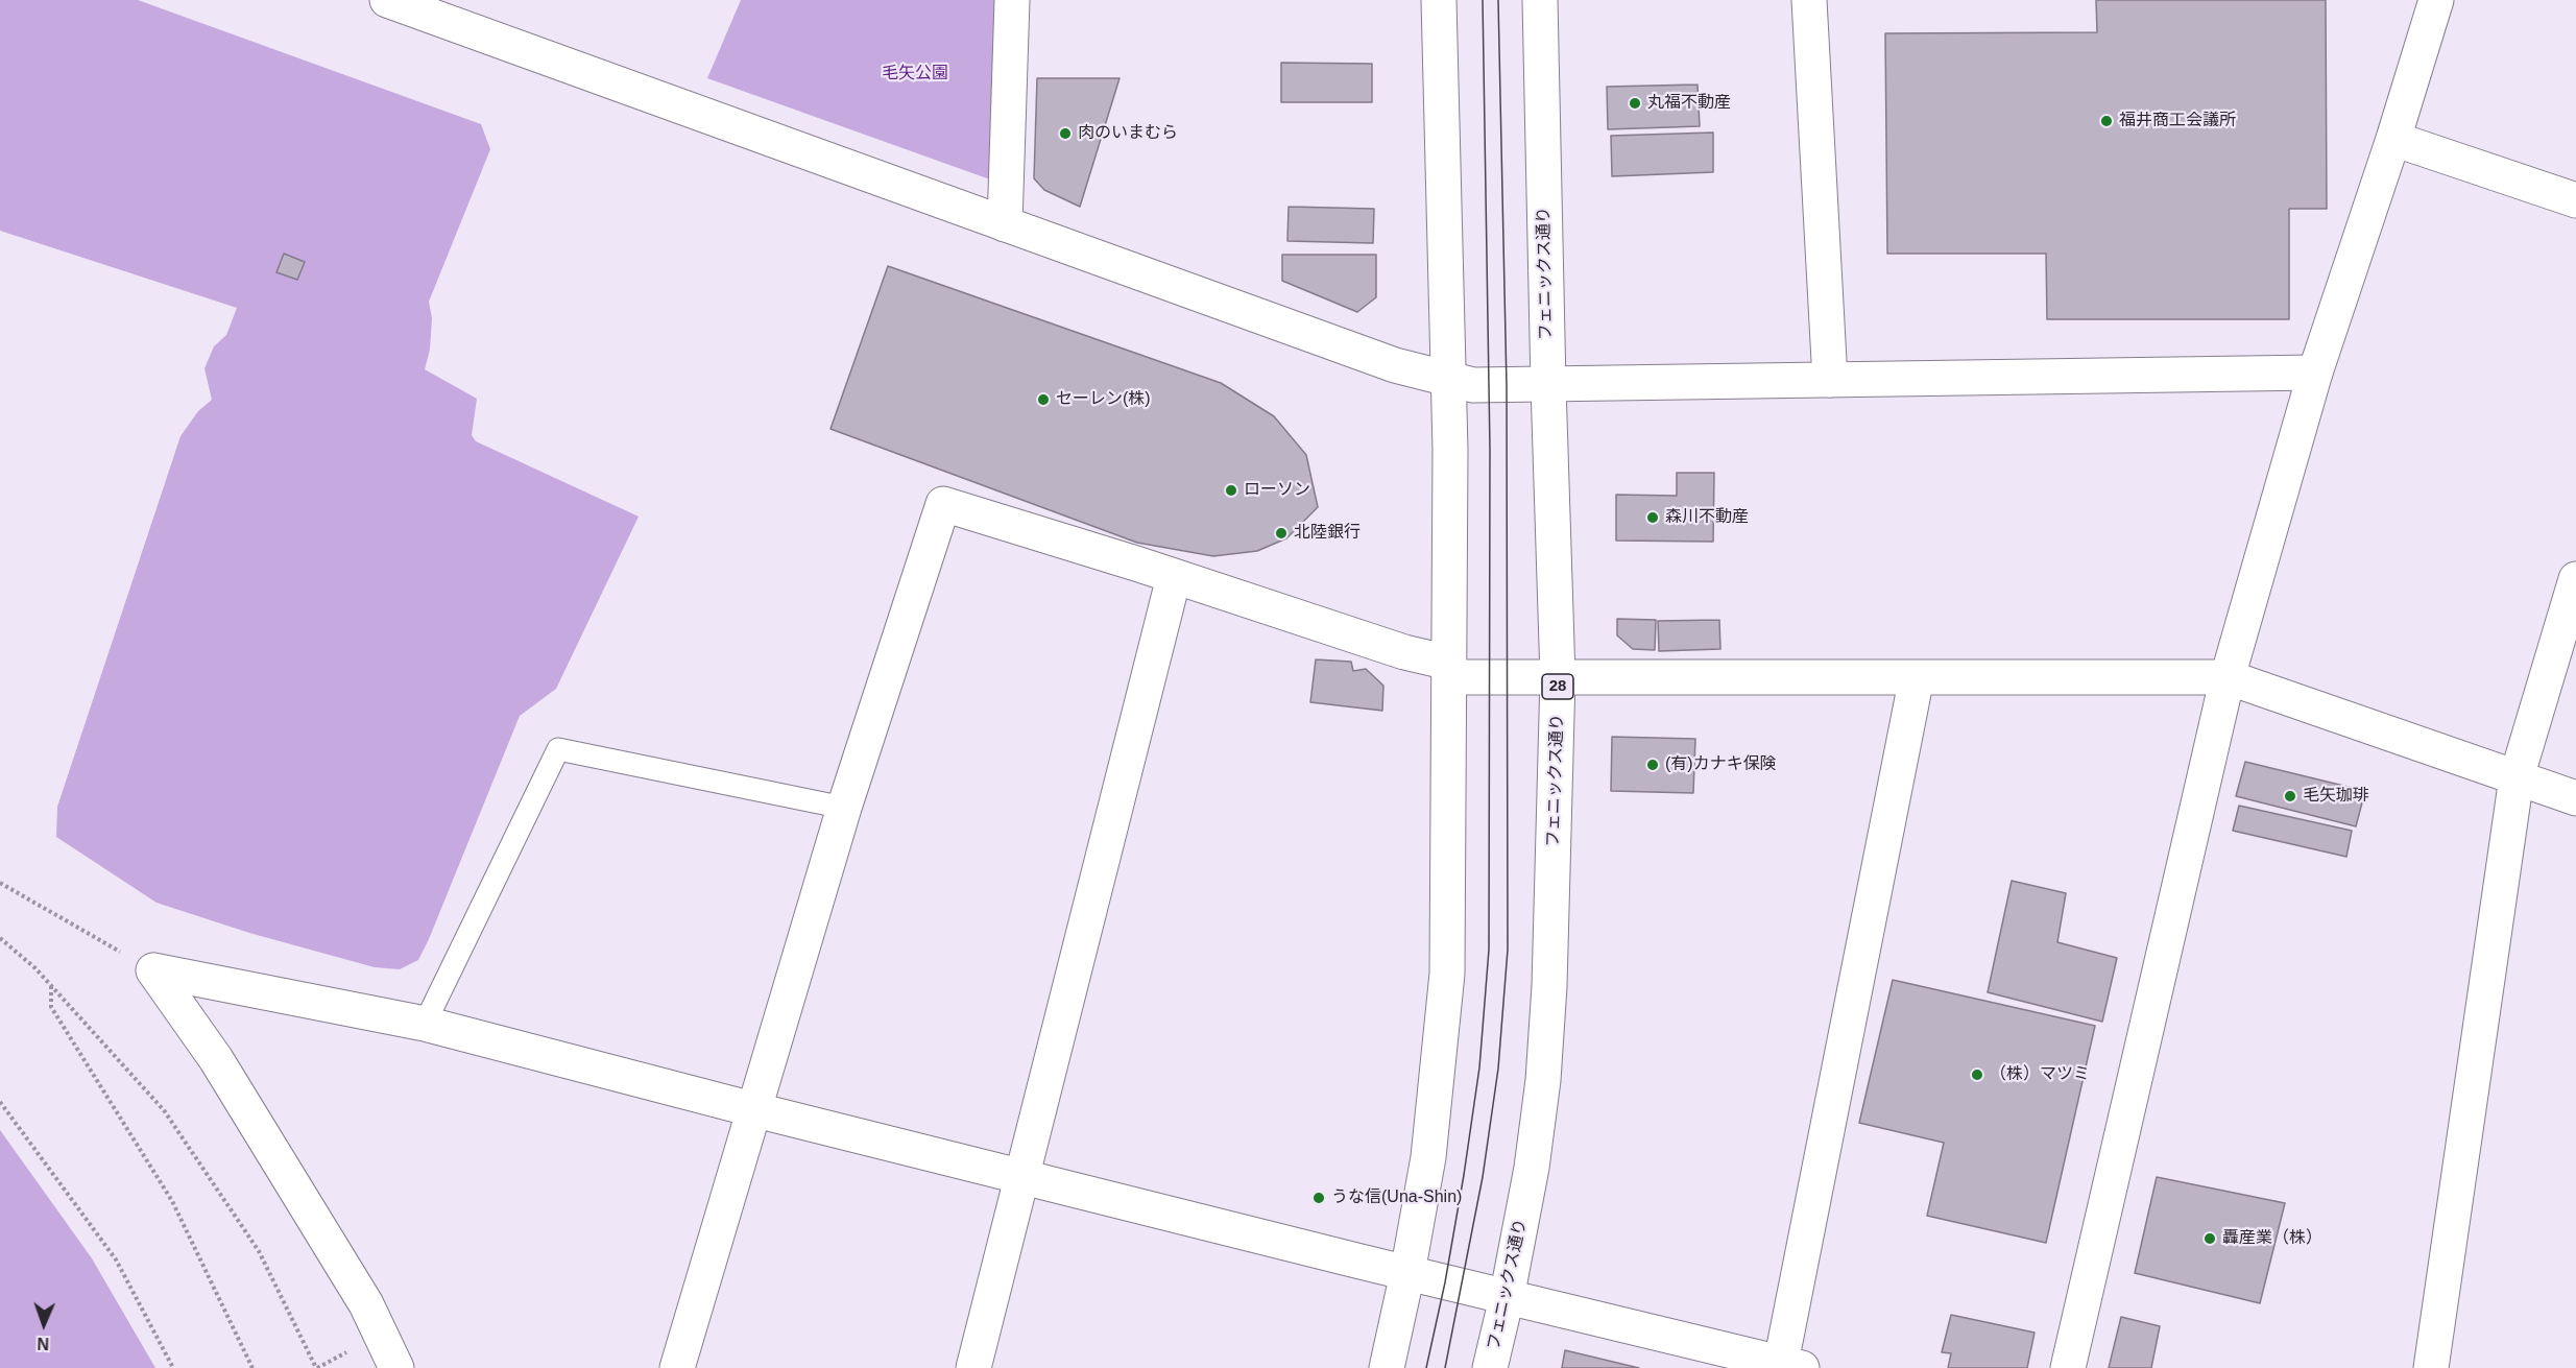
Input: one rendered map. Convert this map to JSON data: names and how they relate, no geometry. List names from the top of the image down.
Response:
{
  "streets": {
    "street": ["フェニックス通り", "28"]
  },
  "parks": ["毛矢公園"],
  "places": [
    "丸福不動産",
    "福井商工会議所",
    "肉のいまむら",
    "セーレン(株)",
    "ローソン",
    "森川不動産",
    "北陸銀行",
    "(有)カナキ保険",
    "毛矢珈琲",
    "（株）マツミ",
    "うな信(Una-Shin)",
    "轟産業（株）"
  ],
  "north": "bottom"
}
